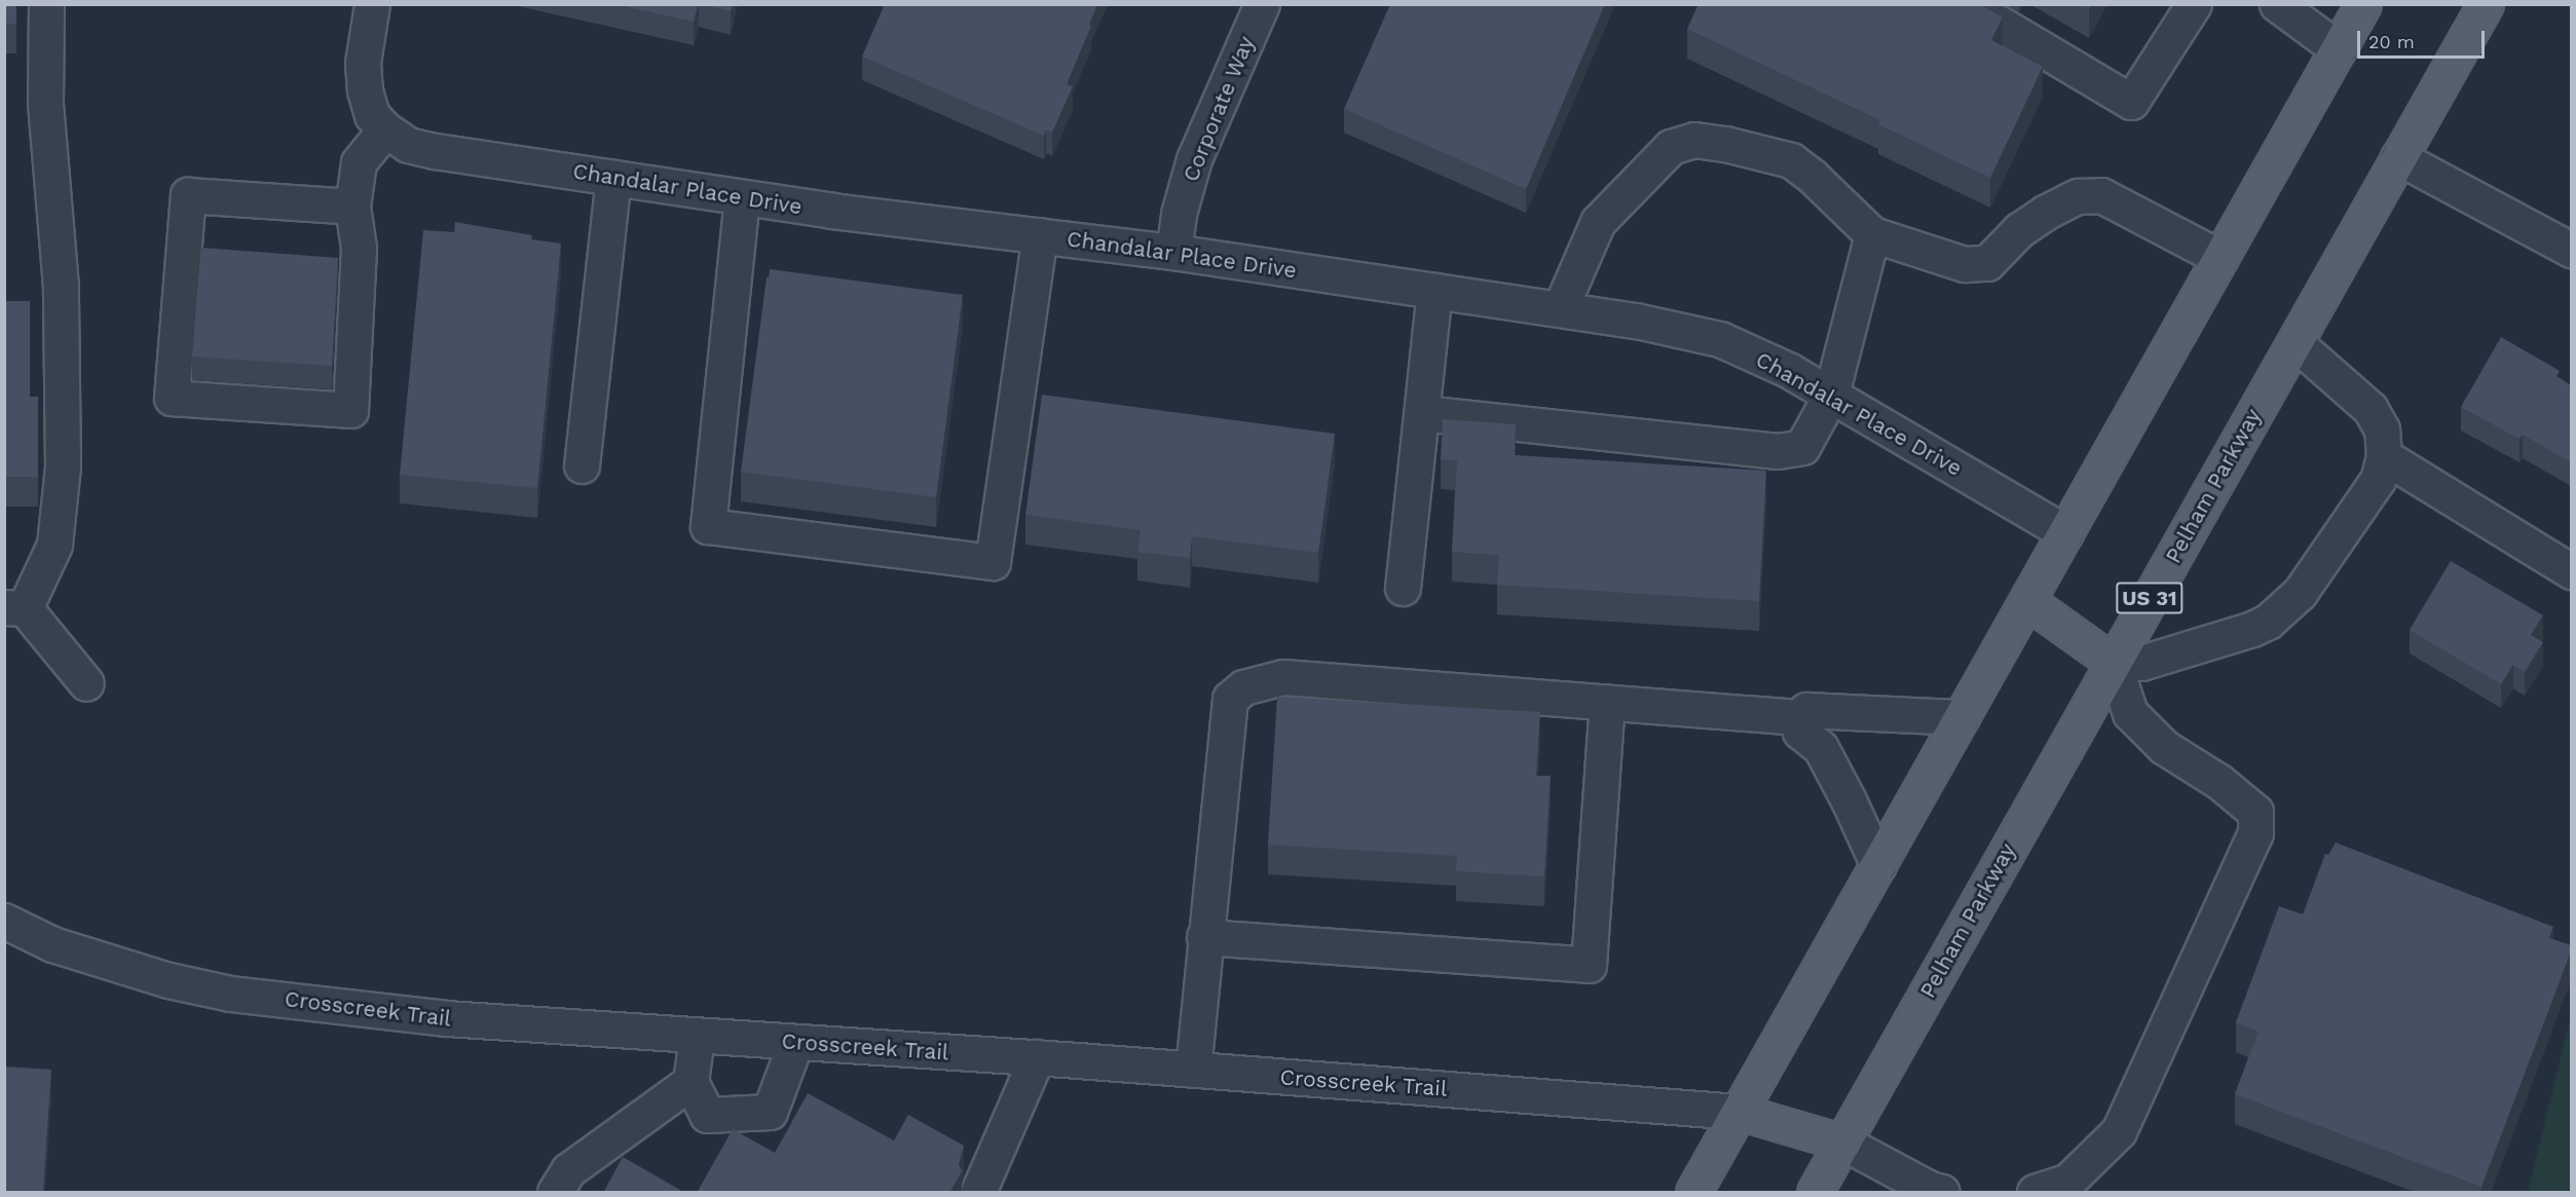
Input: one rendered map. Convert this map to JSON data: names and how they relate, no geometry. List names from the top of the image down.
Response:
{
  "streets": {
    "main road": ["Pelham Parkway", "US 31"],
    "street": ["Corporate Way", "Chandalar Place Drive", "Crosscreek Trail"]
  },
  "crossings": [
    ["Corporate Way", "Chandalar Place Drive"]
  ],
  "scale_bar": "20 m"
}
